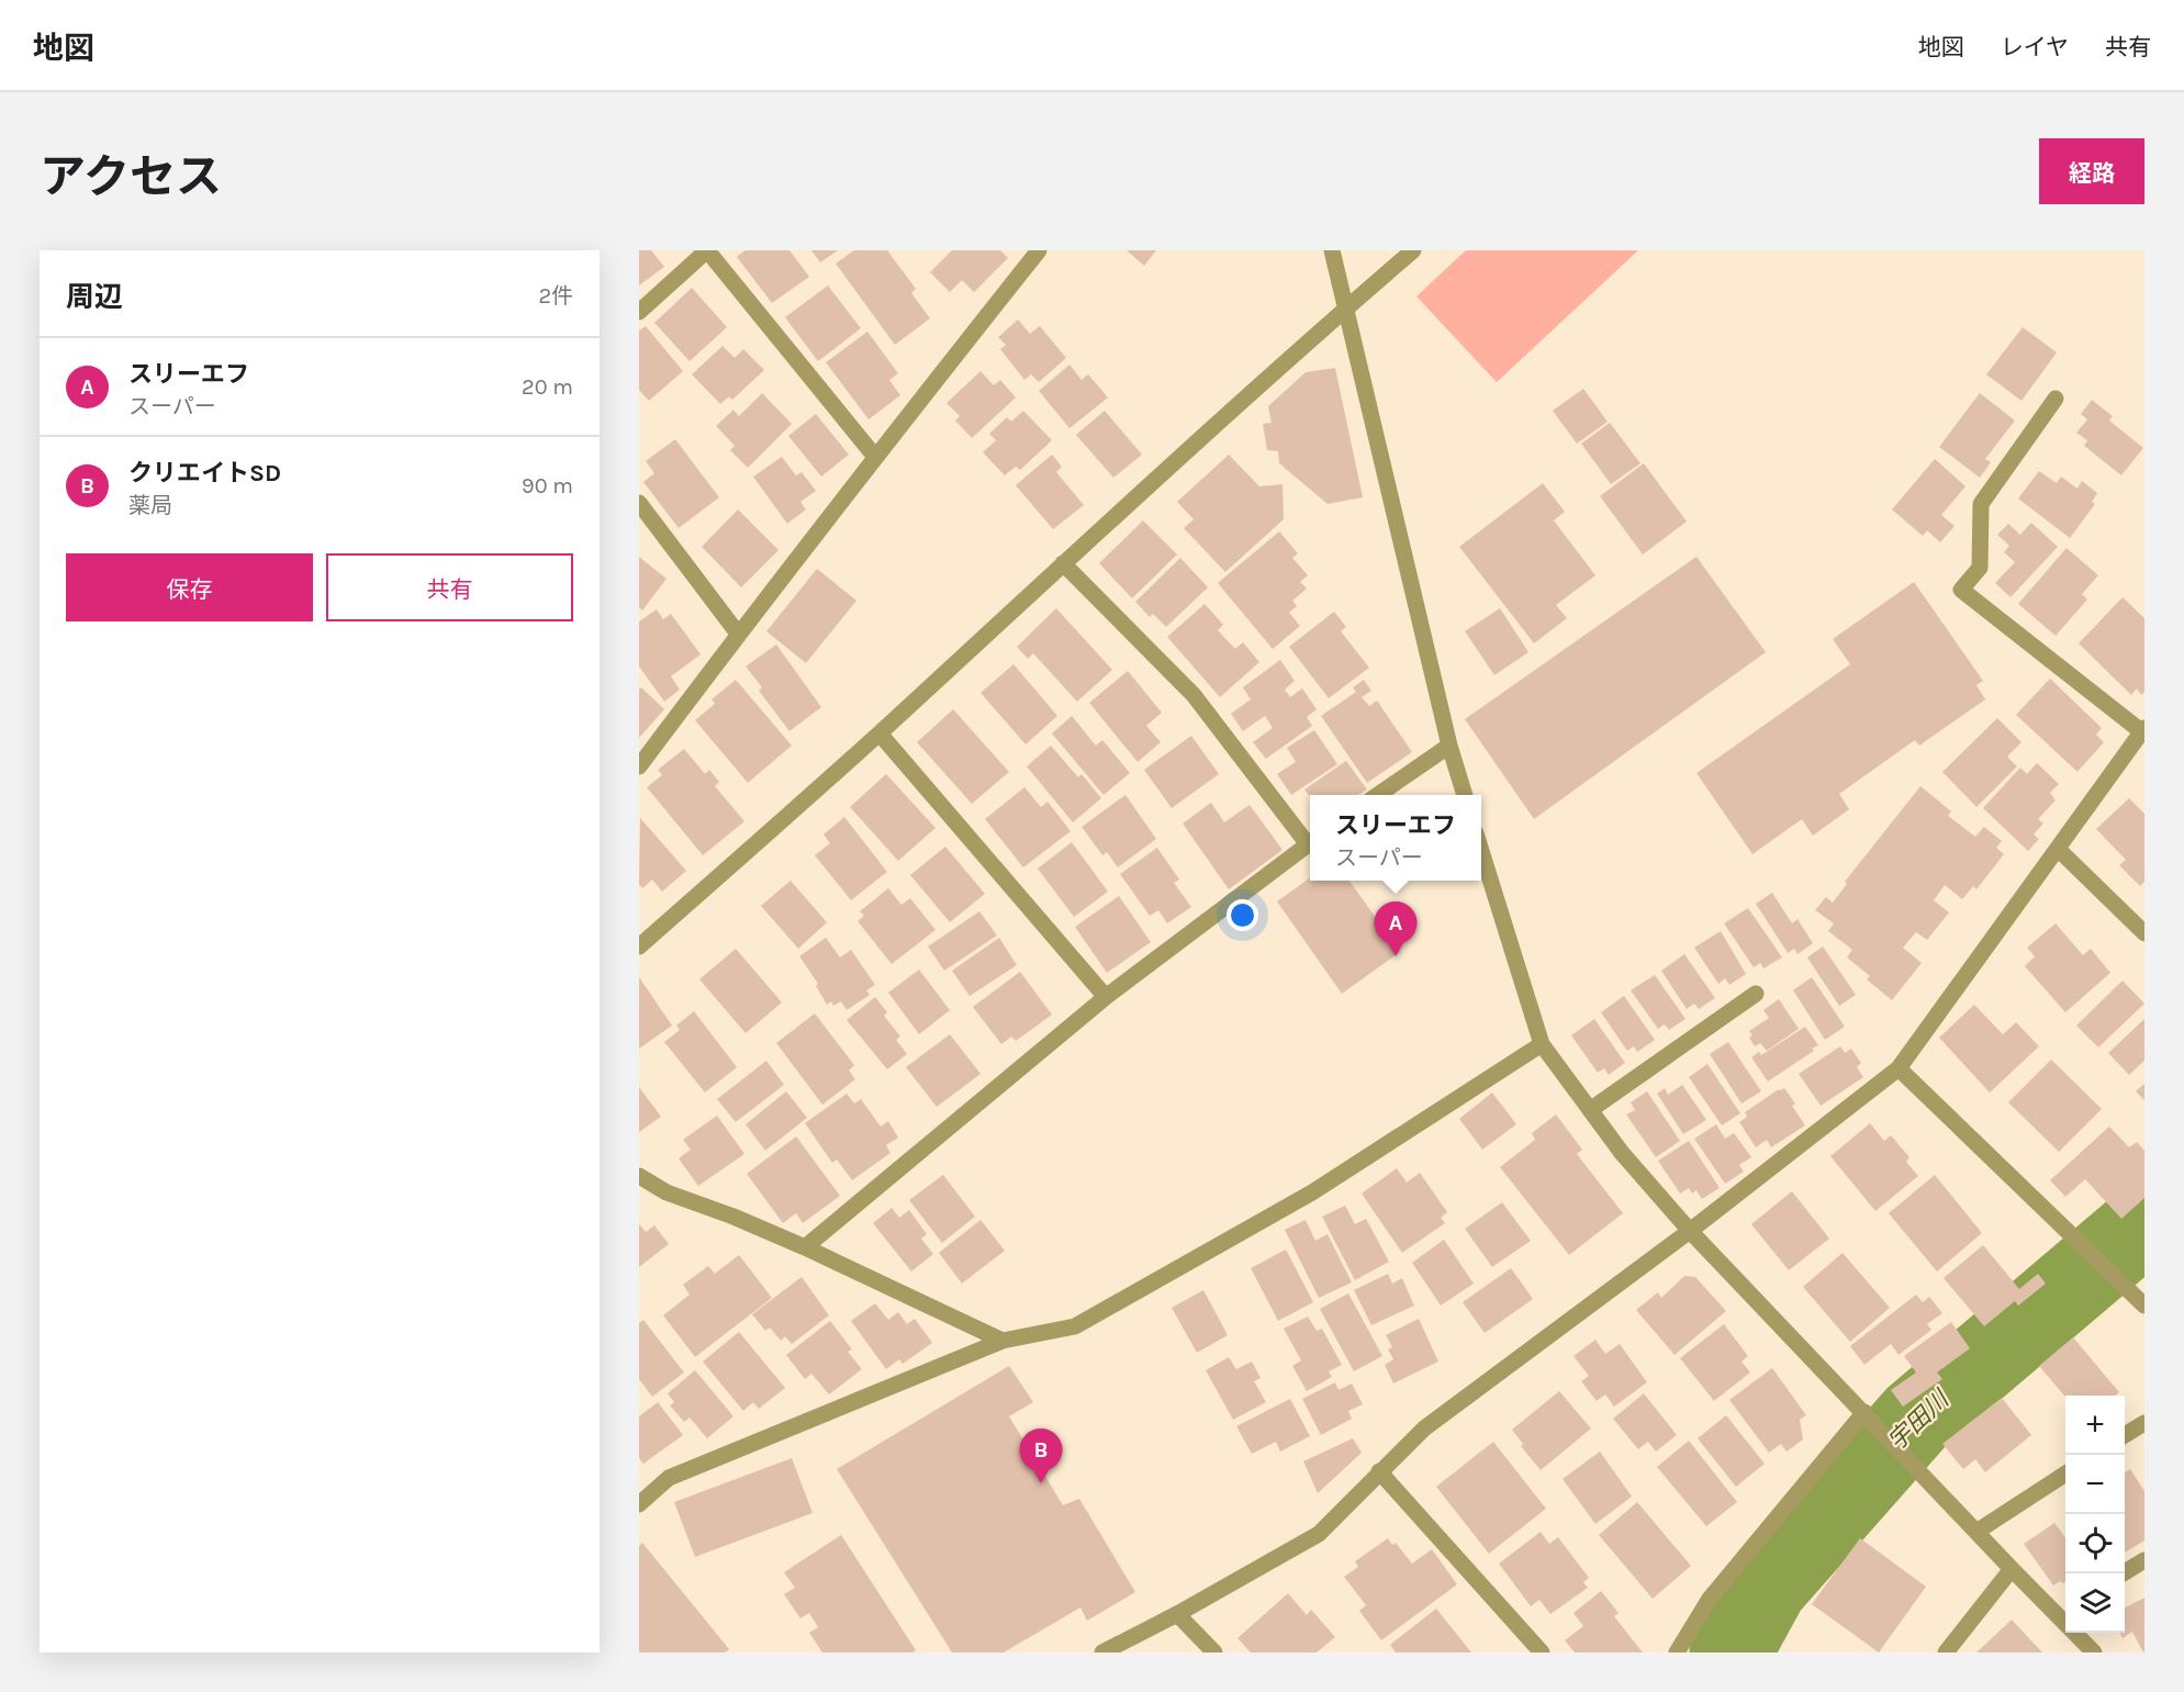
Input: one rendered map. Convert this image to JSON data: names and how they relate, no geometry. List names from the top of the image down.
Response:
{
  "water": ["宇田川"],
  "page": {
    "header": "地図",
    "nav": ["地図", "レイヤ", "共有"],
    "title": "アクセス",
    "buttons": [
      "経路",
      ["保存", "共有"]
    ],
    "heading": ["周辺", "2件"],
    "list": [
      {
        "mark": "A",
        "name": "スリーエフ",
        "note": "スーパー",
        "value": "20 m"
      },
      {
        "mark": "B",
        "name": "クリエイトSD",
        "note": "薬局",
        "value": "90 m"
      }
    ],
    "popup": ["スリーエフ", "スーパー"],
    "pins": ["A", "B"],
    "map_buttons": ["+", "−"]
  }
}
